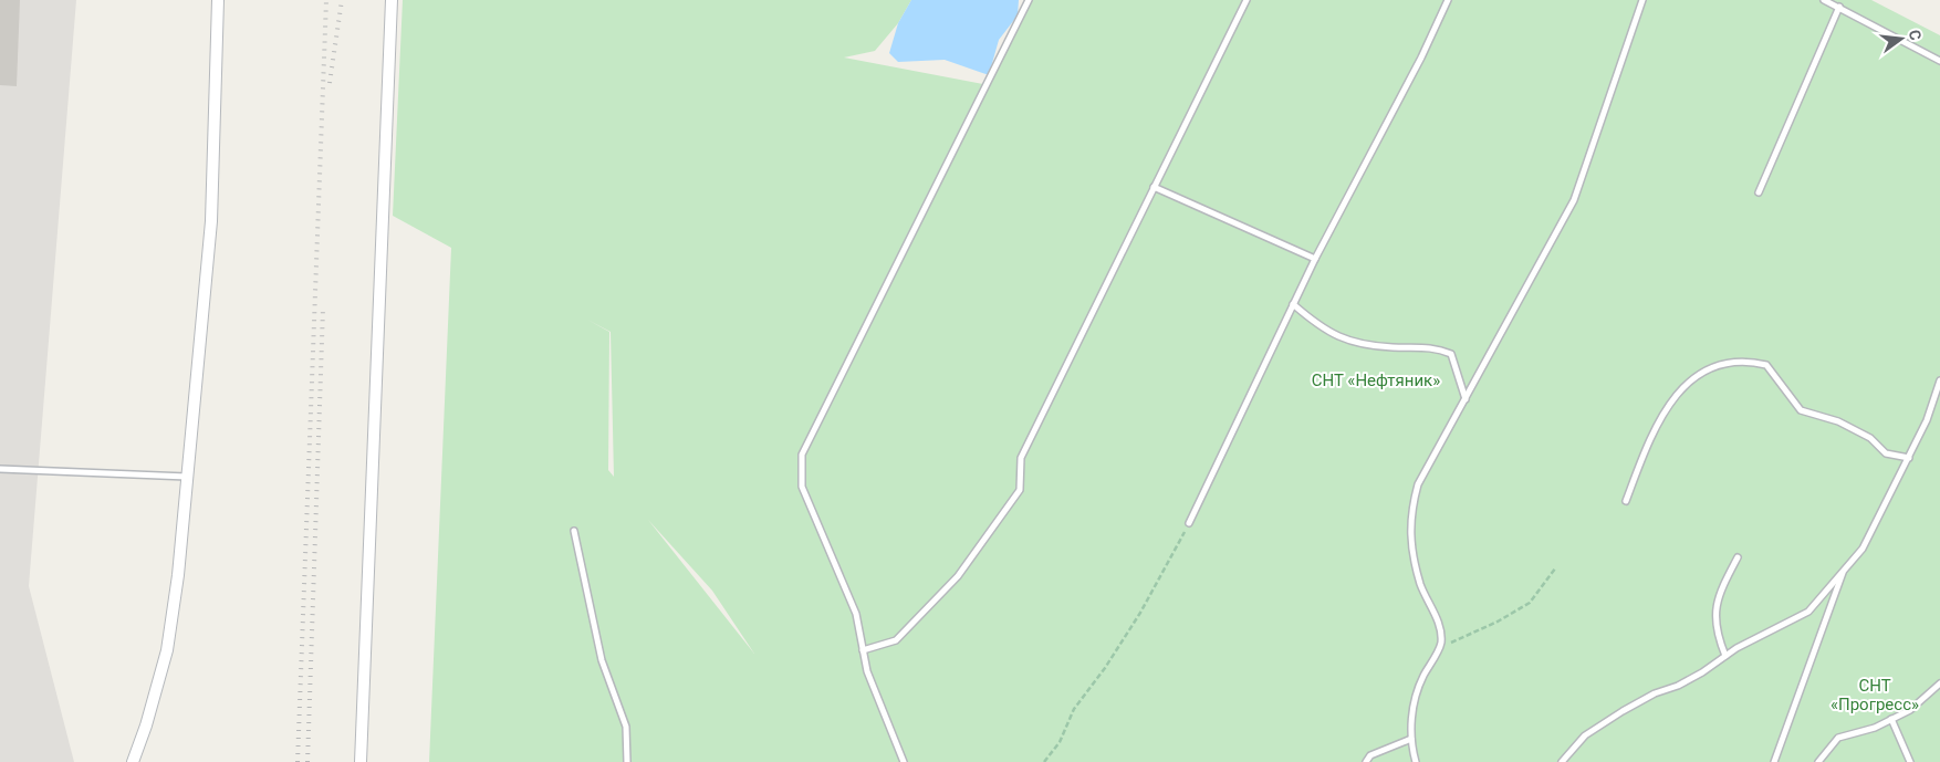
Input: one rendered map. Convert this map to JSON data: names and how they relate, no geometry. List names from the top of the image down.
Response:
{
  "parks": ["СНТ «Нефтяник»", "СНТ «Прогресс»"],
  "north": "right"
}
